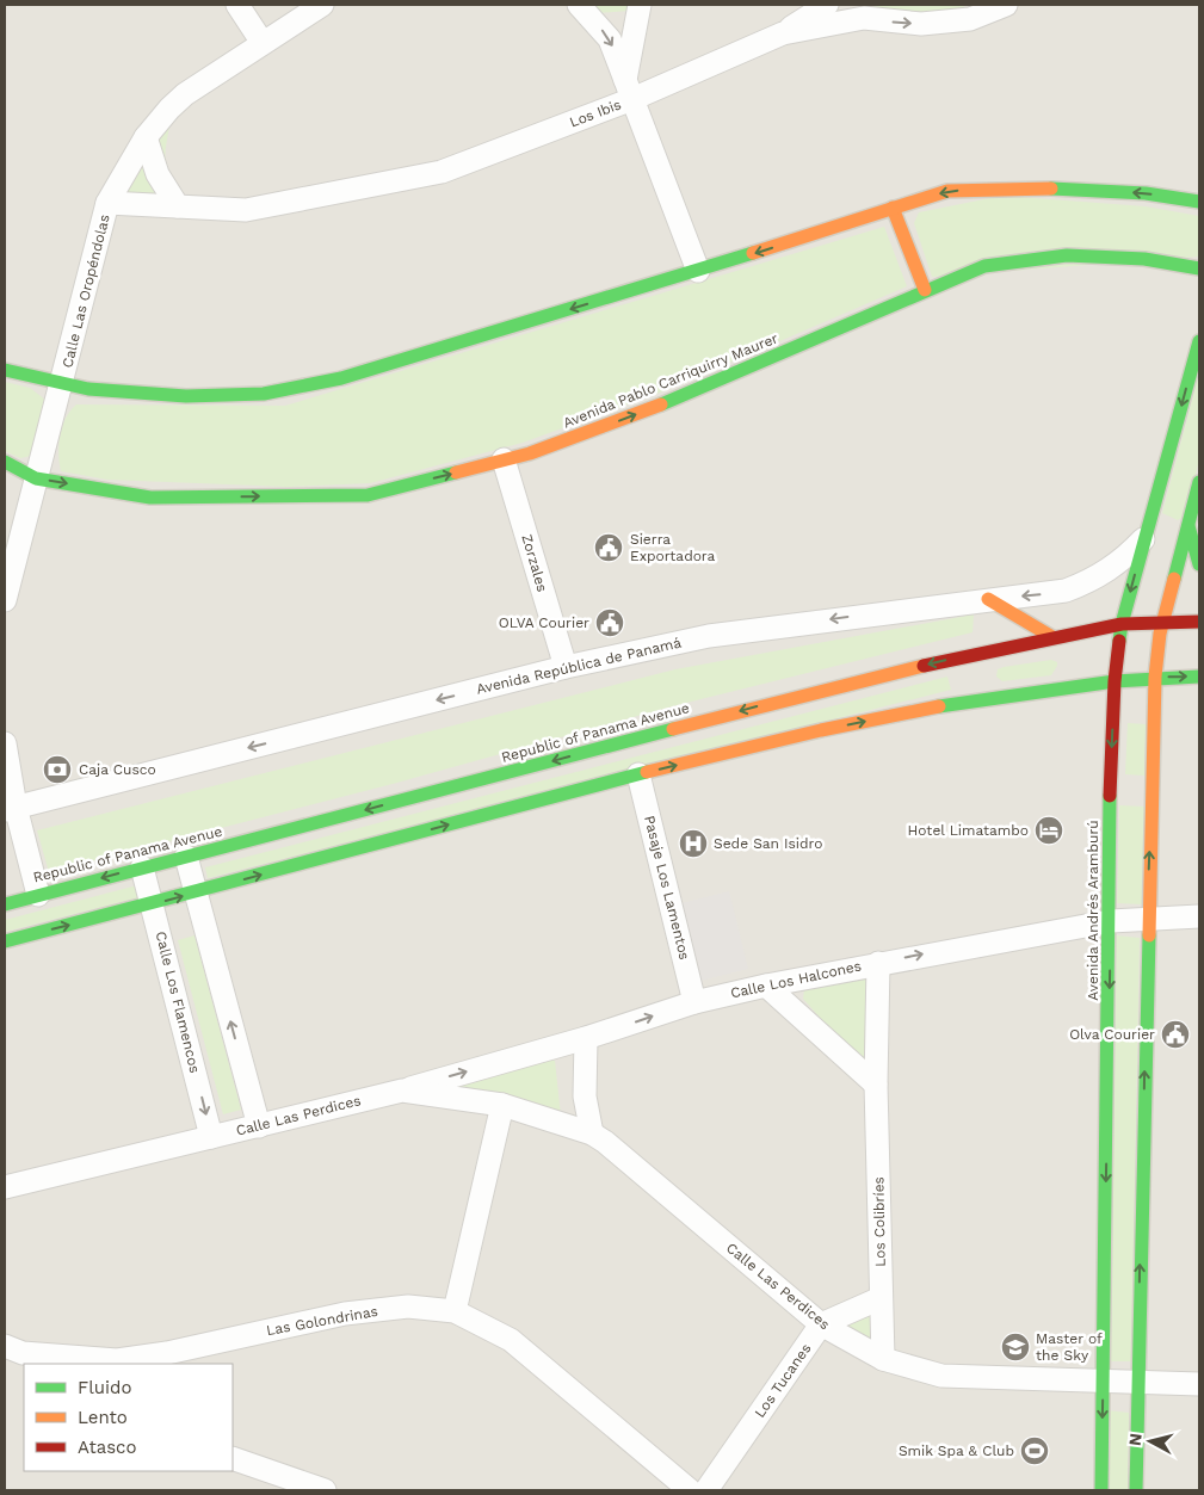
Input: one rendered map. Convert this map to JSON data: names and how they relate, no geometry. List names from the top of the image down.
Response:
{
  "streets": {
    "main road": ["Avenida Pablo Carriquirry Maurer", "Republic of Panama Avenue", "Avenida Andrés Aramburú"],
    "street": [
      "Los Ibis",
      "Calle Las Oropéndolas",
      "Zorzales",
      "Avenida República de Panamá",
      "Pasaje Los Lamentos",
      "Calle Los Halcones",
      "Calle Los Flamencos",
      "Calle Las Perdices",
      "Los Colibríes",
      "Las Golondrinas",
      "Los Tucanes"
    ]
  },
  "crossings": [
    ["Los Ibis", "Calle Las Oropéndolas"],
    ["Calle Las Oropéndolas", "Avenida Pablo Carriquirry Maurer"],
    ["Avenida Pablo Carriquirry Maurer", "Zorzales"],
    ["Zorzales", "Avenida República de Panamá"],
    ["Avenida República de Panamá", "Avenida Andrés Aramburú"],
    ["Republic of Panama Avenue", "Avenida Andrés Aramburú"],
    ["Republic of Panama Avenue", "Calle Los Flamencos"],
    ["Pasaje Los Lamentos", "Calle Los Halcones"],
    ["Avenida Andrés Aramburú", "Calle Los Halcones"],
    ["Avenida Andrés Aramburú", "Calle Las Perdices"],
    ["Calle Los Halcones", "Calle Las Perdices"],
    ["Calle Los Halcones", "Los Colibríes"],
    ["Calle Los Flamencos", "Calle Las Perdices"],
    ["Calle Las Perdices", "Los Colibríes"],
    ["Calle Las Perdices", "Los Tucanes"]
  ],
  "one_way": ["Avenida República de Panamá", "Calle Los Halcones"],
  "places": {
    "public building": ["Sierra Exportadora", "OLVA Courier", "Olva Courier"],
    "bank": ["Caja Cusco"],
    "hotel": ["Hotel Limatambo"],
    "hospital": ["Sede San Isidro"],
    "school or university": ["Master of the Sky"],
    "sports": ["Smik Spa & Club"]
  },
  "legend": ["Fluido", "Lento", "Atasco"],
  "north": "left"
}
